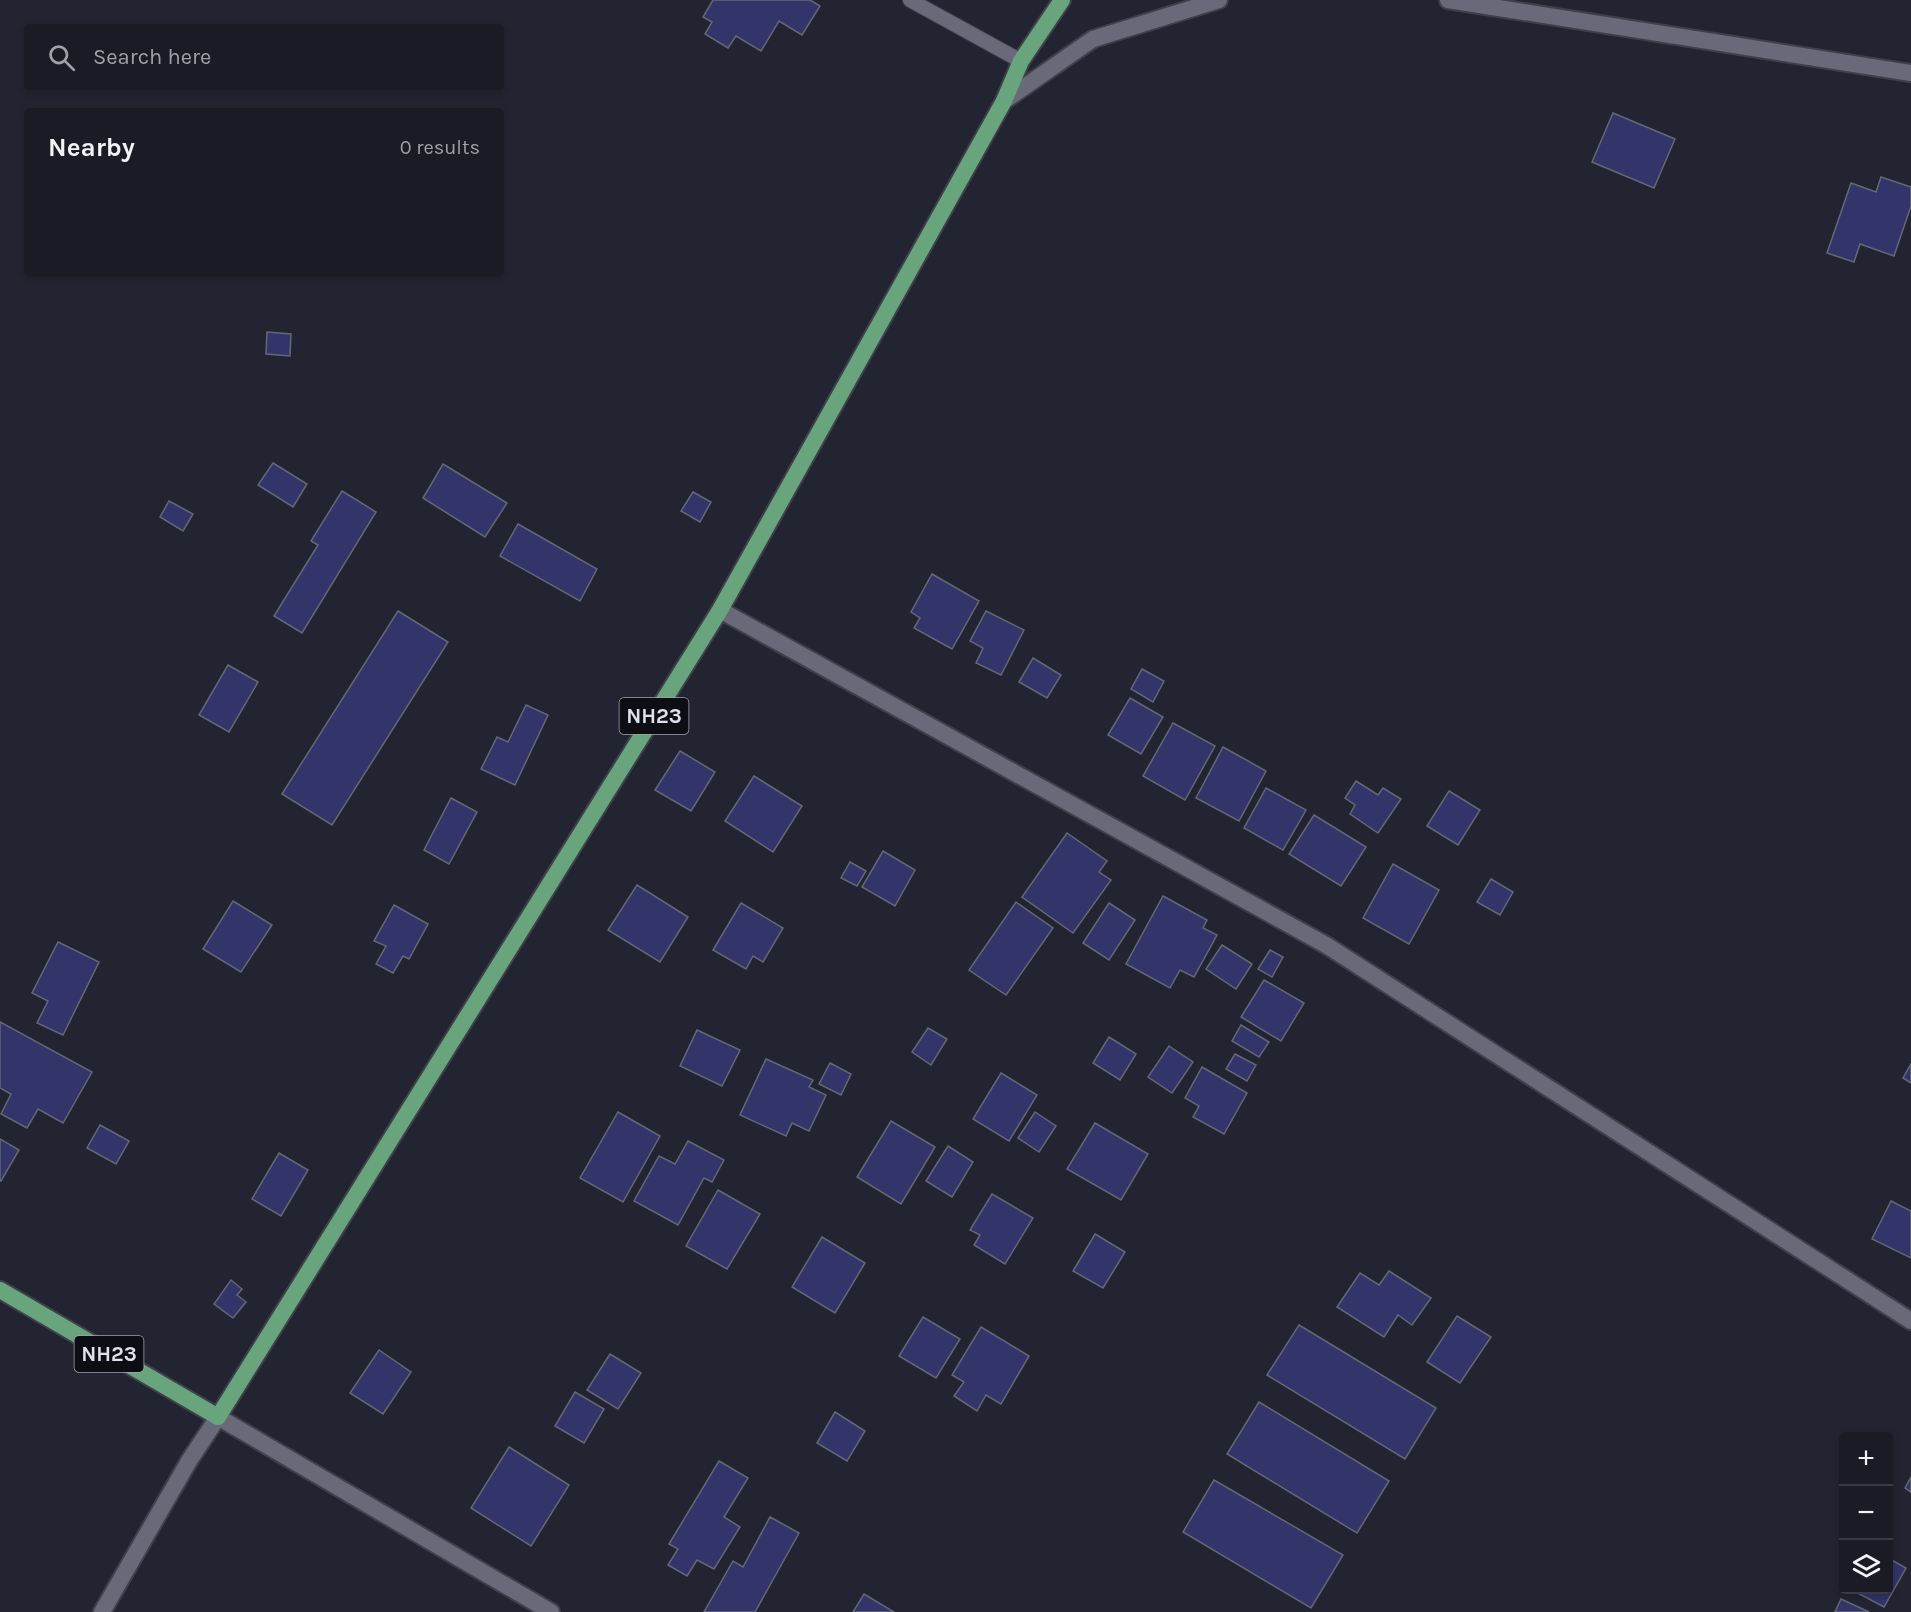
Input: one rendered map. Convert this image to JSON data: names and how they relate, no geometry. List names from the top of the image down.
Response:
{
  "streets": {
    "highway": ["NH23"]
  },
  "page": {
    "search": "Search here",
    "heading": ["Nearby", "0 results"],
    "map_buttons": ["+", "−"]
  }
}
